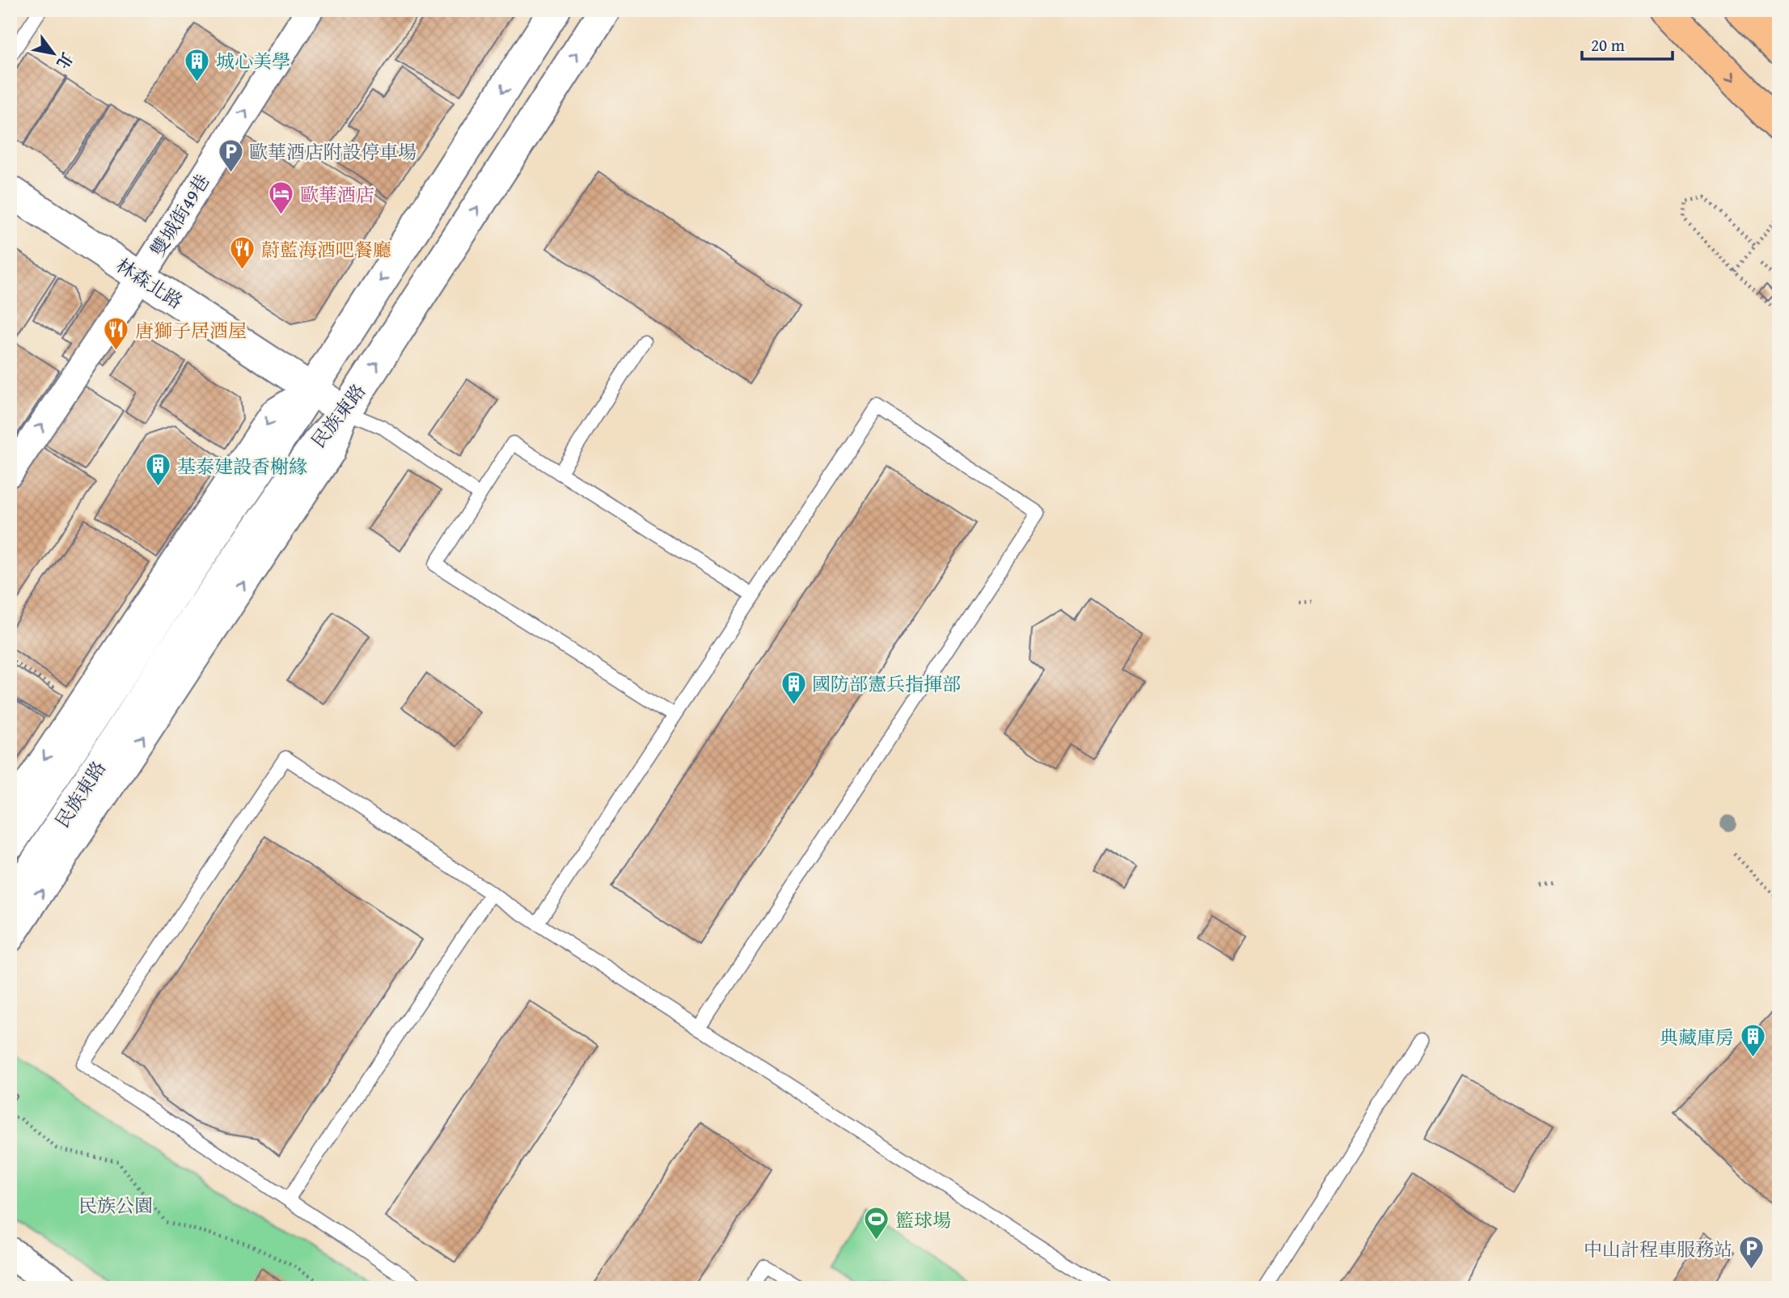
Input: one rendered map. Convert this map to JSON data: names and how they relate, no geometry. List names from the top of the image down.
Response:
{
  "streets": {
    "street": ["雙城街49巷", "林森北路", "民族東路"]
  },
  "crossings": [
    ["雙城街49巷", "林森北路"],
    ["林森北路", "民族東路"]
  ],
  "parks": ["民族公園"],
  "places": {
    "building": [
      "城心美學",
      "基泰建設香榭緣",
      "國防部憲兵指揮部",
      "典藏庫房"
    ],
    "parking": ["歐華酒店附設停車場", "中山計程車服務站"],
    "hotel": ["歐華酒店"],
    "restaurant": ["蔚藍海酒吧餐廳", "唐獅子居酒屋"],
    "sports": ["籃球場"]
  },
  "scale_bar": "20 m",
  "north": "bottom right"
}
